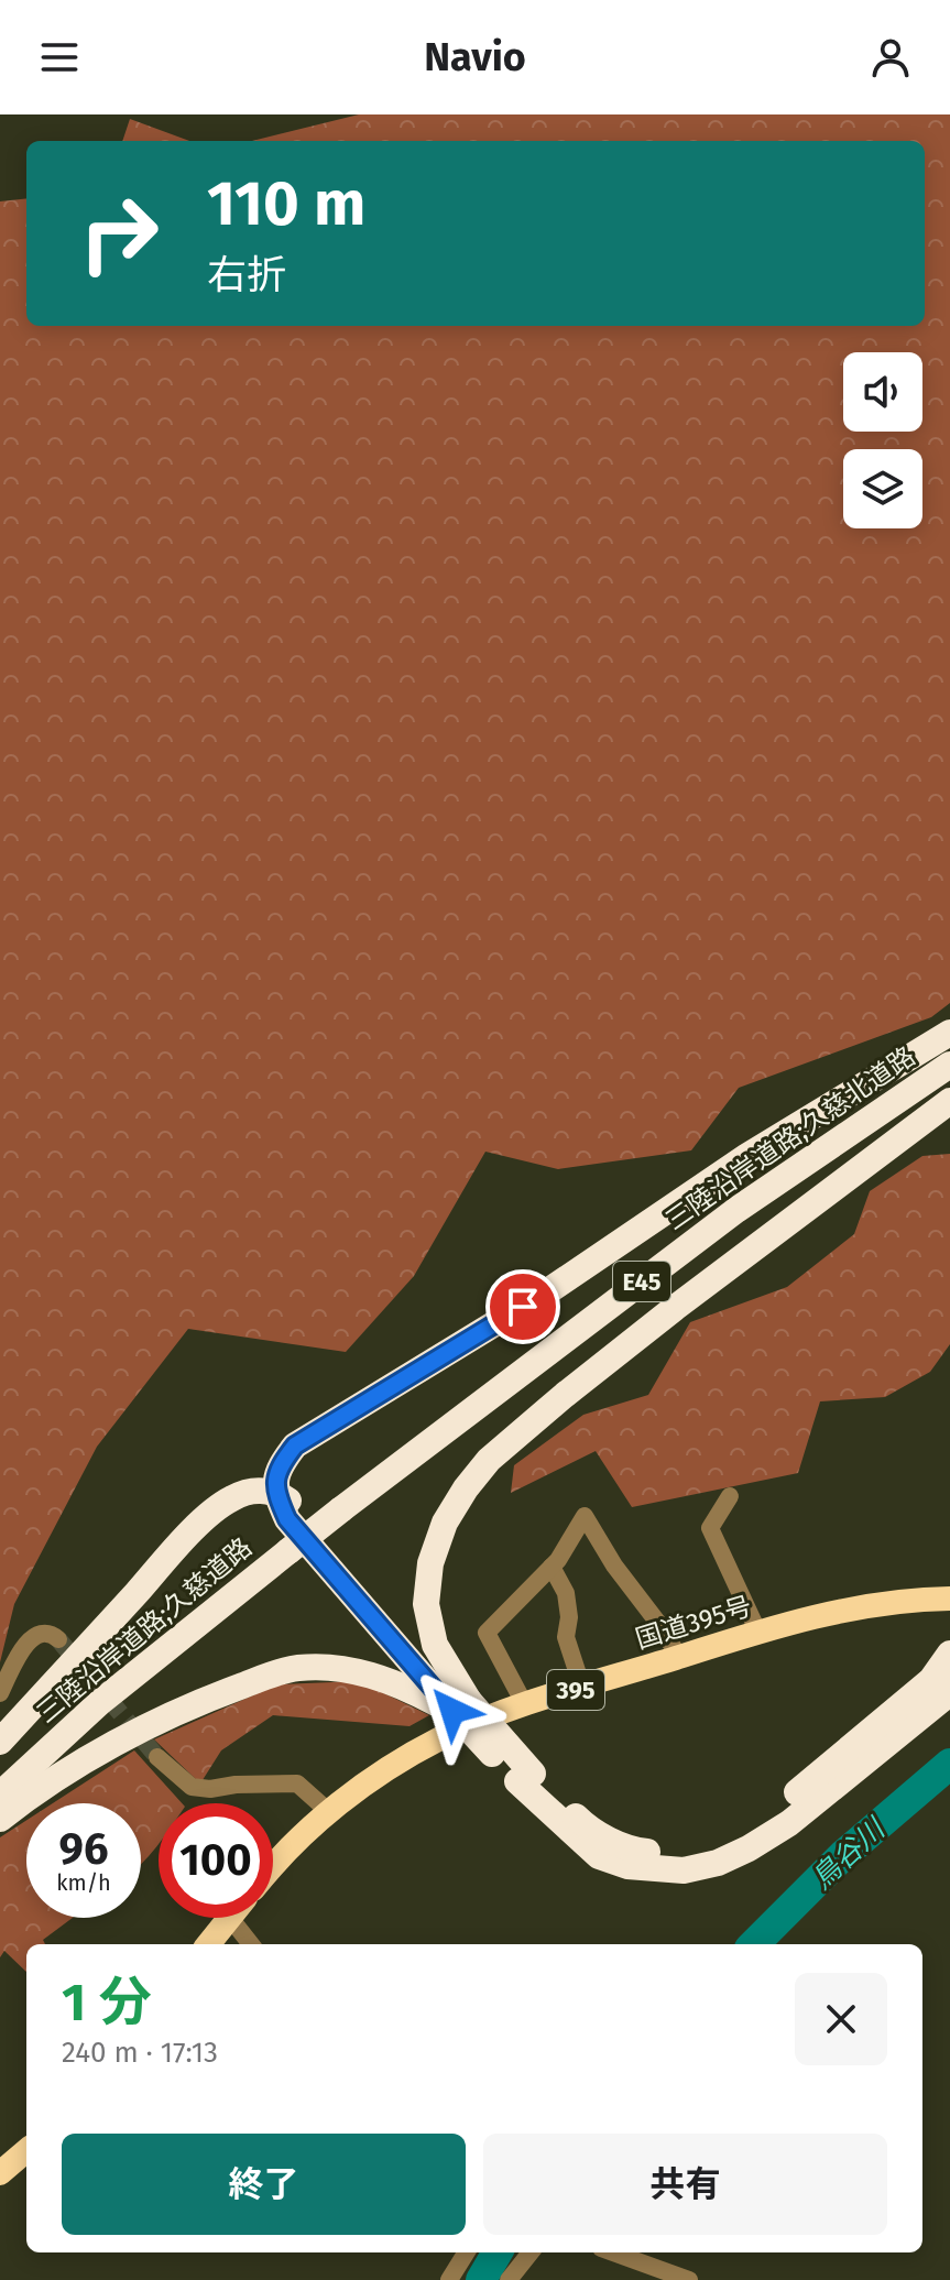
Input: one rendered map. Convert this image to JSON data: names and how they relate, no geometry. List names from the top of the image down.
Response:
{
  "streets": {
    "highway": [
      "三陸沿岸道路;久慈北道路",
      "E45",
      "国道395号",
      "三陸沿岸道路;久慈道路",
      "395"
    ]
  },
  "crossings": [
    ["三陸沿岸道路;久慈北道路", "三陸沿岸道路;久慈道路"]
  ],
  "water": ["鳥谷川"],
  "page": {
    "header": "Navio",
    "turn": ["110 m", "右折"],
    "speed": "96 km/h",
    "limit": "100",
    "heading": ["1 分", "240 m · 17:13"],
    "buttons": ["終了", "共有"]
  }
}
